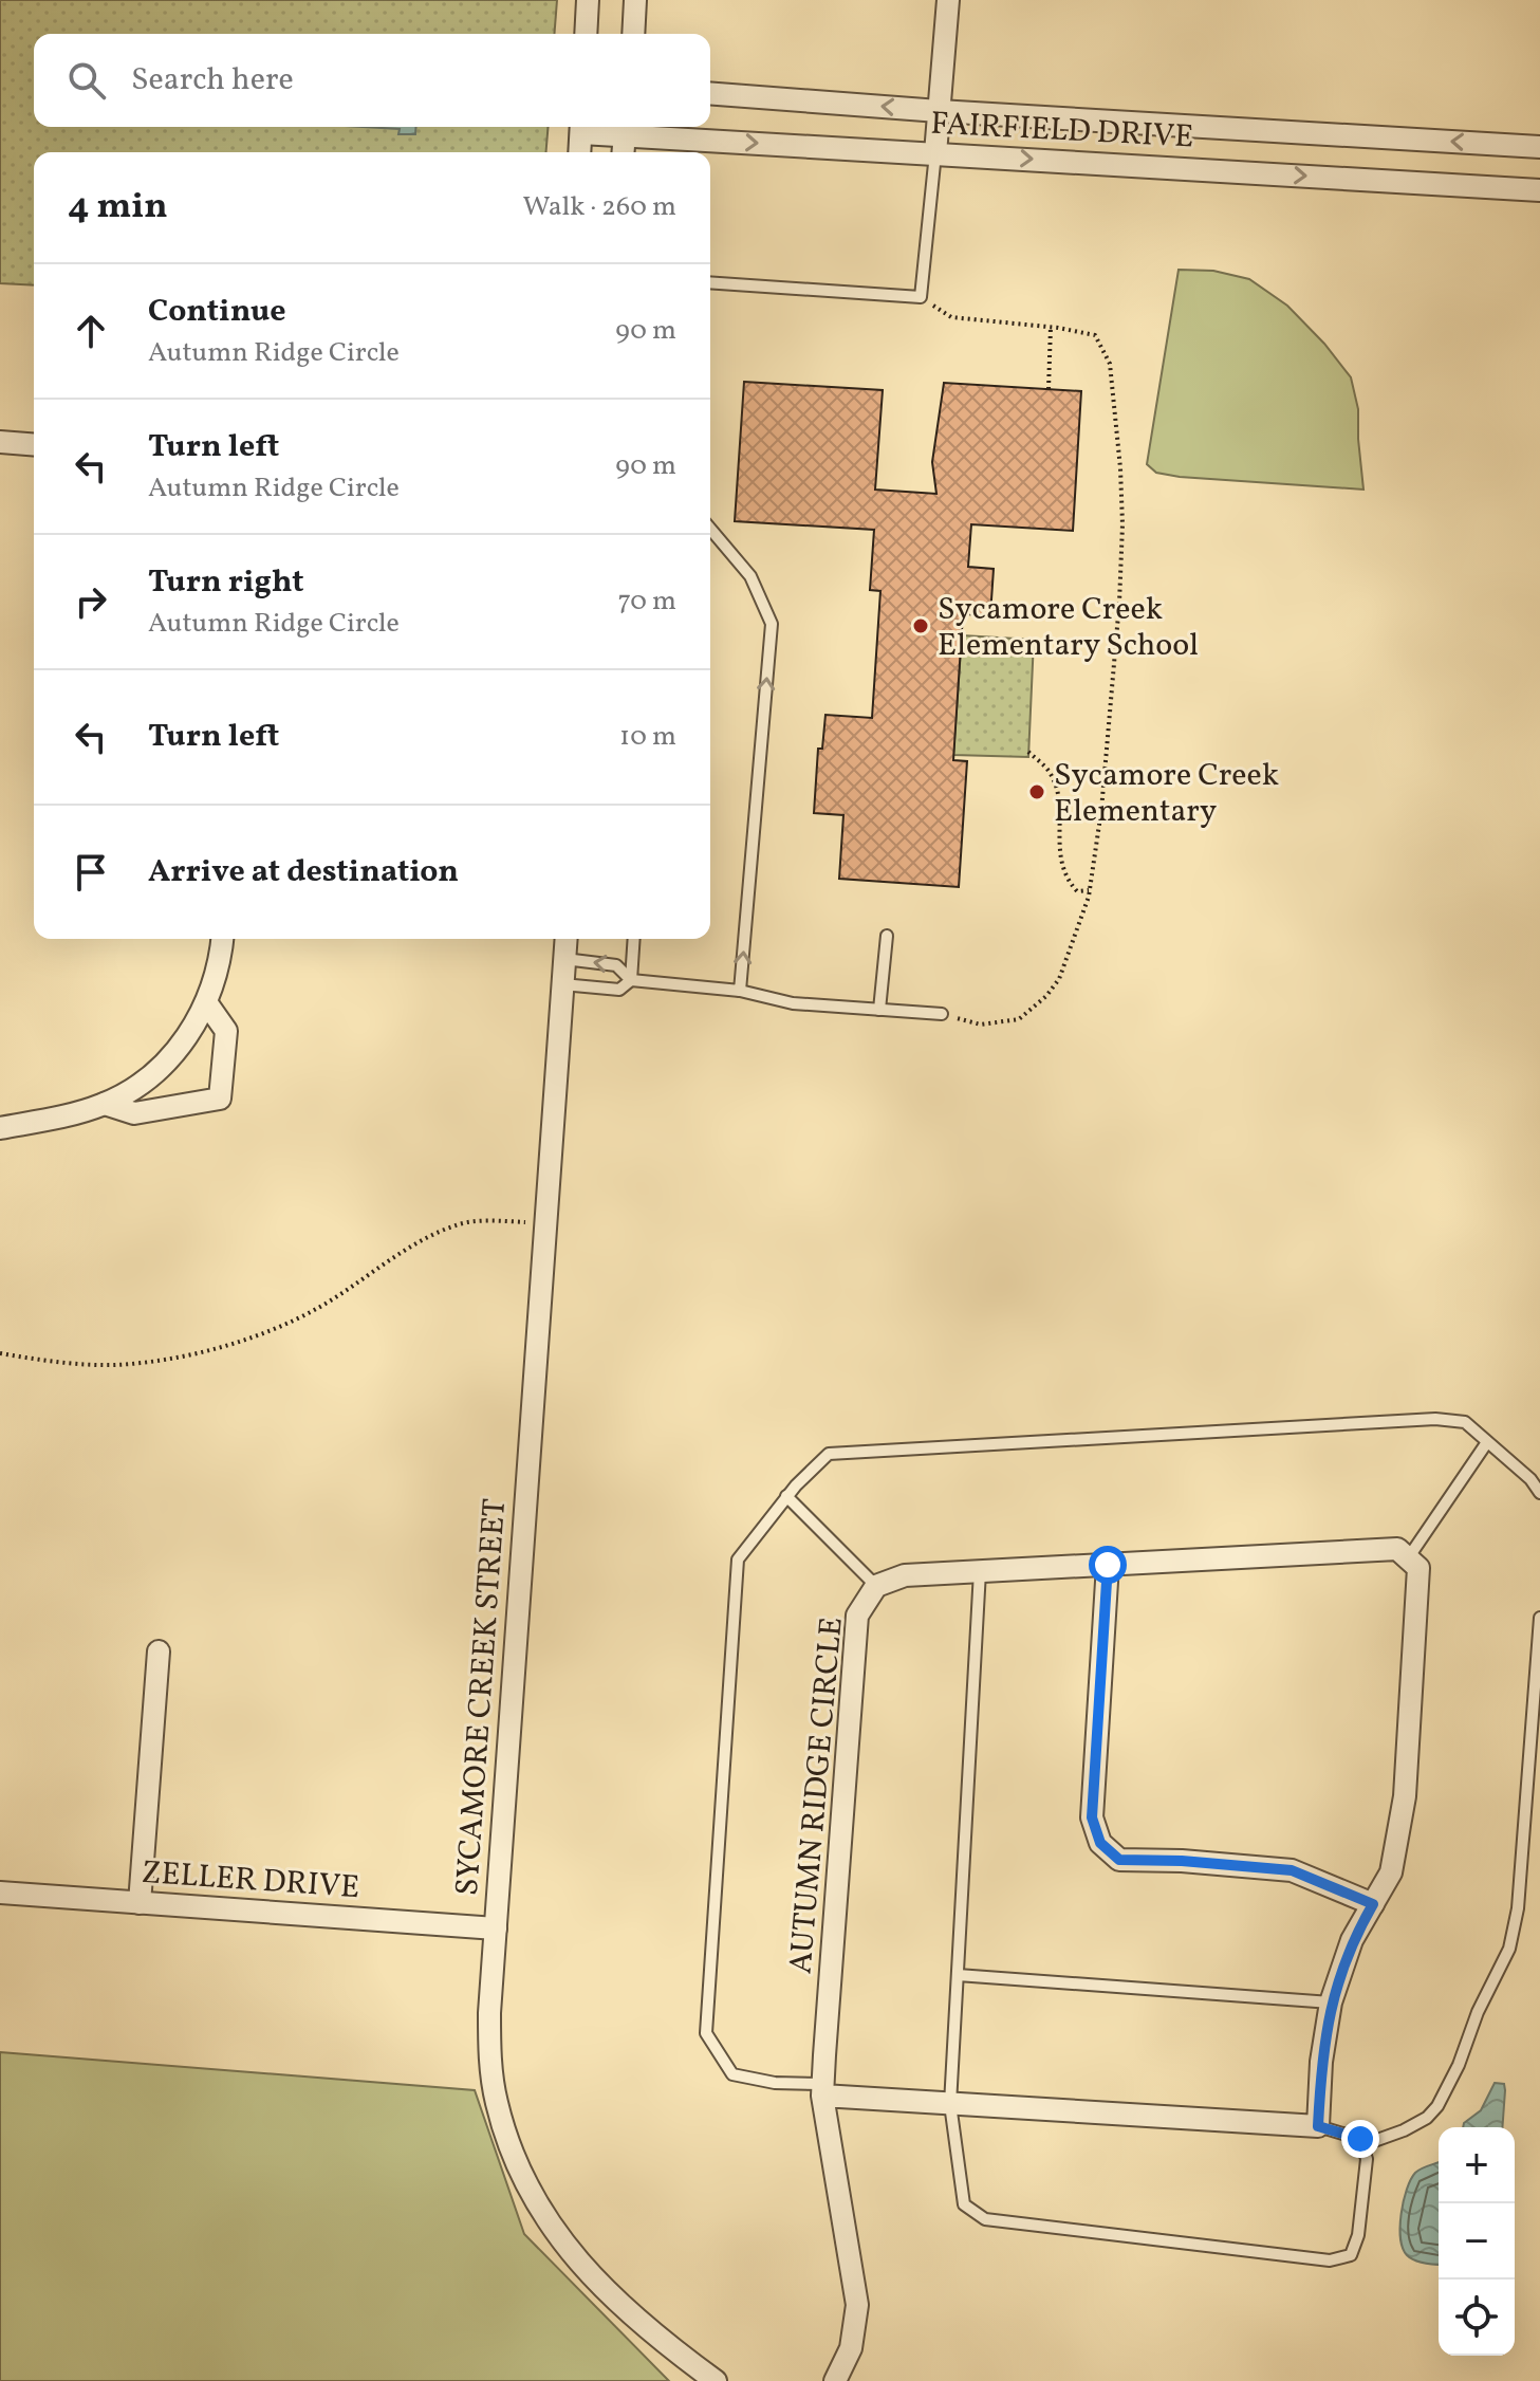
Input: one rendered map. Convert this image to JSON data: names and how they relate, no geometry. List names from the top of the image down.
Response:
{
  "streets": {
    "street": [
      "FAIRFIELD DRIVE",
      "SYCAMORE CREEK STREET",
      "AUTUMN RIDGE CIRCLE",
      "ZELLER DRIVE"
    ]
  },
  "crossings": [
    ["SYCAMORE CREEK STREET", "ZELLER DRIVE"]
  ],
  "places": ["Sycamore Creek Elementary School", "Sycamore Creek Elementary"],
  "page": {
    "search": "Search here",
    "heading": ["4 min", "Walk · 260 m"],
    "list": [
      ["Continue", "Autumn Ridge Circle", "90 m"],
      ["Turn left", "Autumn Ridge Circle", "90 m"],
      ["Turn right", "Autumn Ridge Circle", "70 m"],
      ["Turn left", "10 m"],
      "Arrive at destination"
    ],
    "map_buttons": ["+", "−"]
  }
}
